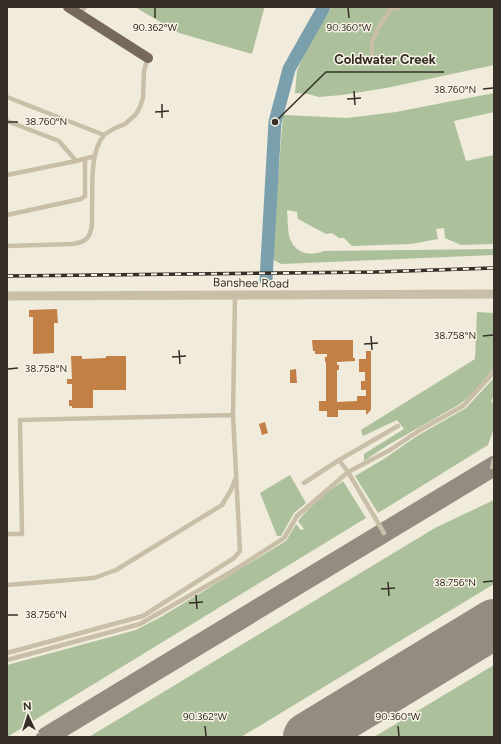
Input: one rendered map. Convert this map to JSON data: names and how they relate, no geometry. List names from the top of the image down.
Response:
{
  "streets": {
    "street": ["Banshee Road"]
  },
  "places": ["Coldwater Creek"],
  "north": "top",
  "coordinates": [
    "90.362°W",
    "90.360°W",
    "38.760°N",
    "38.758°N",
    "38.756°N"
  ]
}
